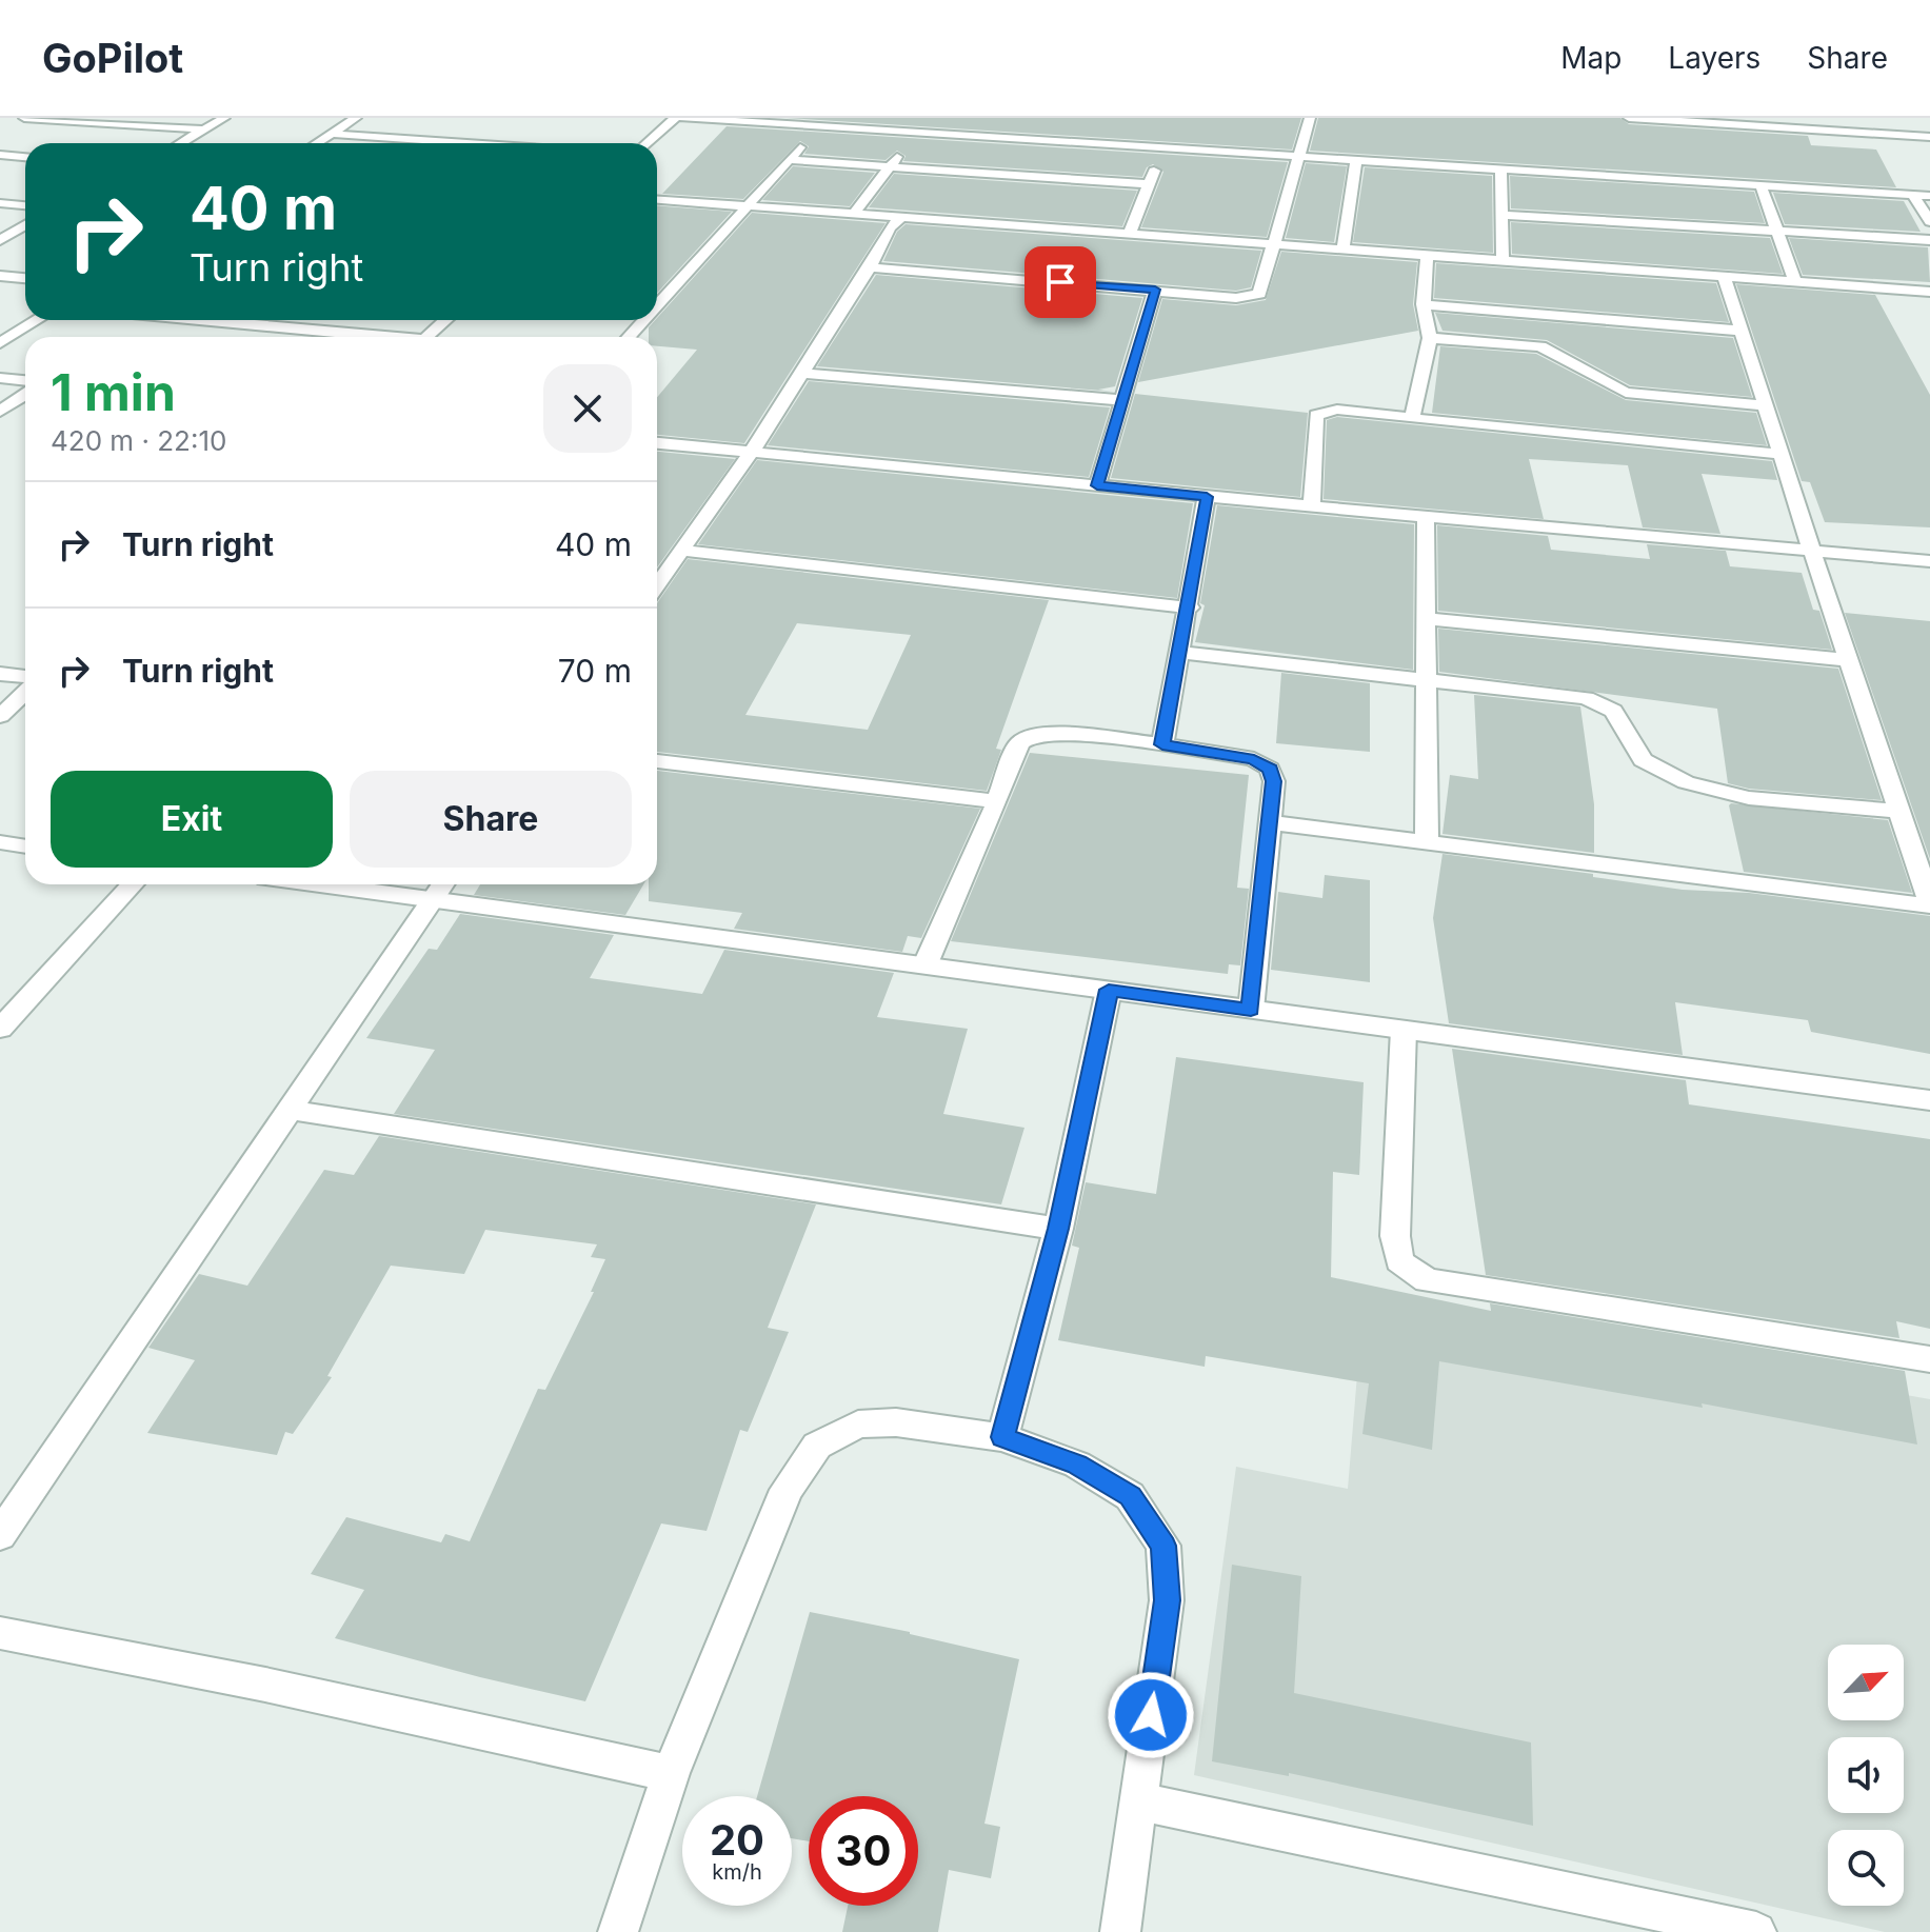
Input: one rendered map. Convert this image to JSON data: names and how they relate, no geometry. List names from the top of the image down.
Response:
{
  "north": "top right",
  "page": {
    "header": "GoPilot",
    "nav": ["Map", "Layers", "Share"],
    "turn": ["40 m", "Turn right"],
    "heading": ["1 min", "420 m · 22:10"],
    "list": [
      {
        "name": "Turn right",
        "value": "40 m"
      },
      {
        "name": "Turn right",
        "value": "70 m"
      }
    ],
    "buttons": ["Exit", "Share"],
    "speed": "20 km/h",
    "limit": "30"
  }
}
